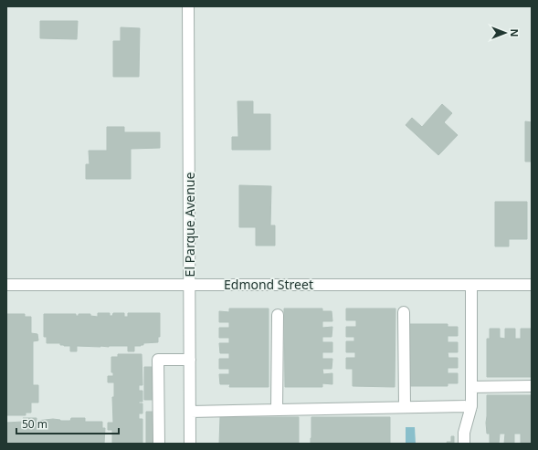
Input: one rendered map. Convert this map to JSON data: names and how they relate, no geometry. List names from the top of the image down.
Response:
{
  "streets": {
    "street": ["El Parque Avenue", "Edmond Street"]
  },
  "crossings": [
    ["El Parque Avenue", "Edmond Street"]
  ],
  "scale_bar": "50 m",
  "north": "right"
}
